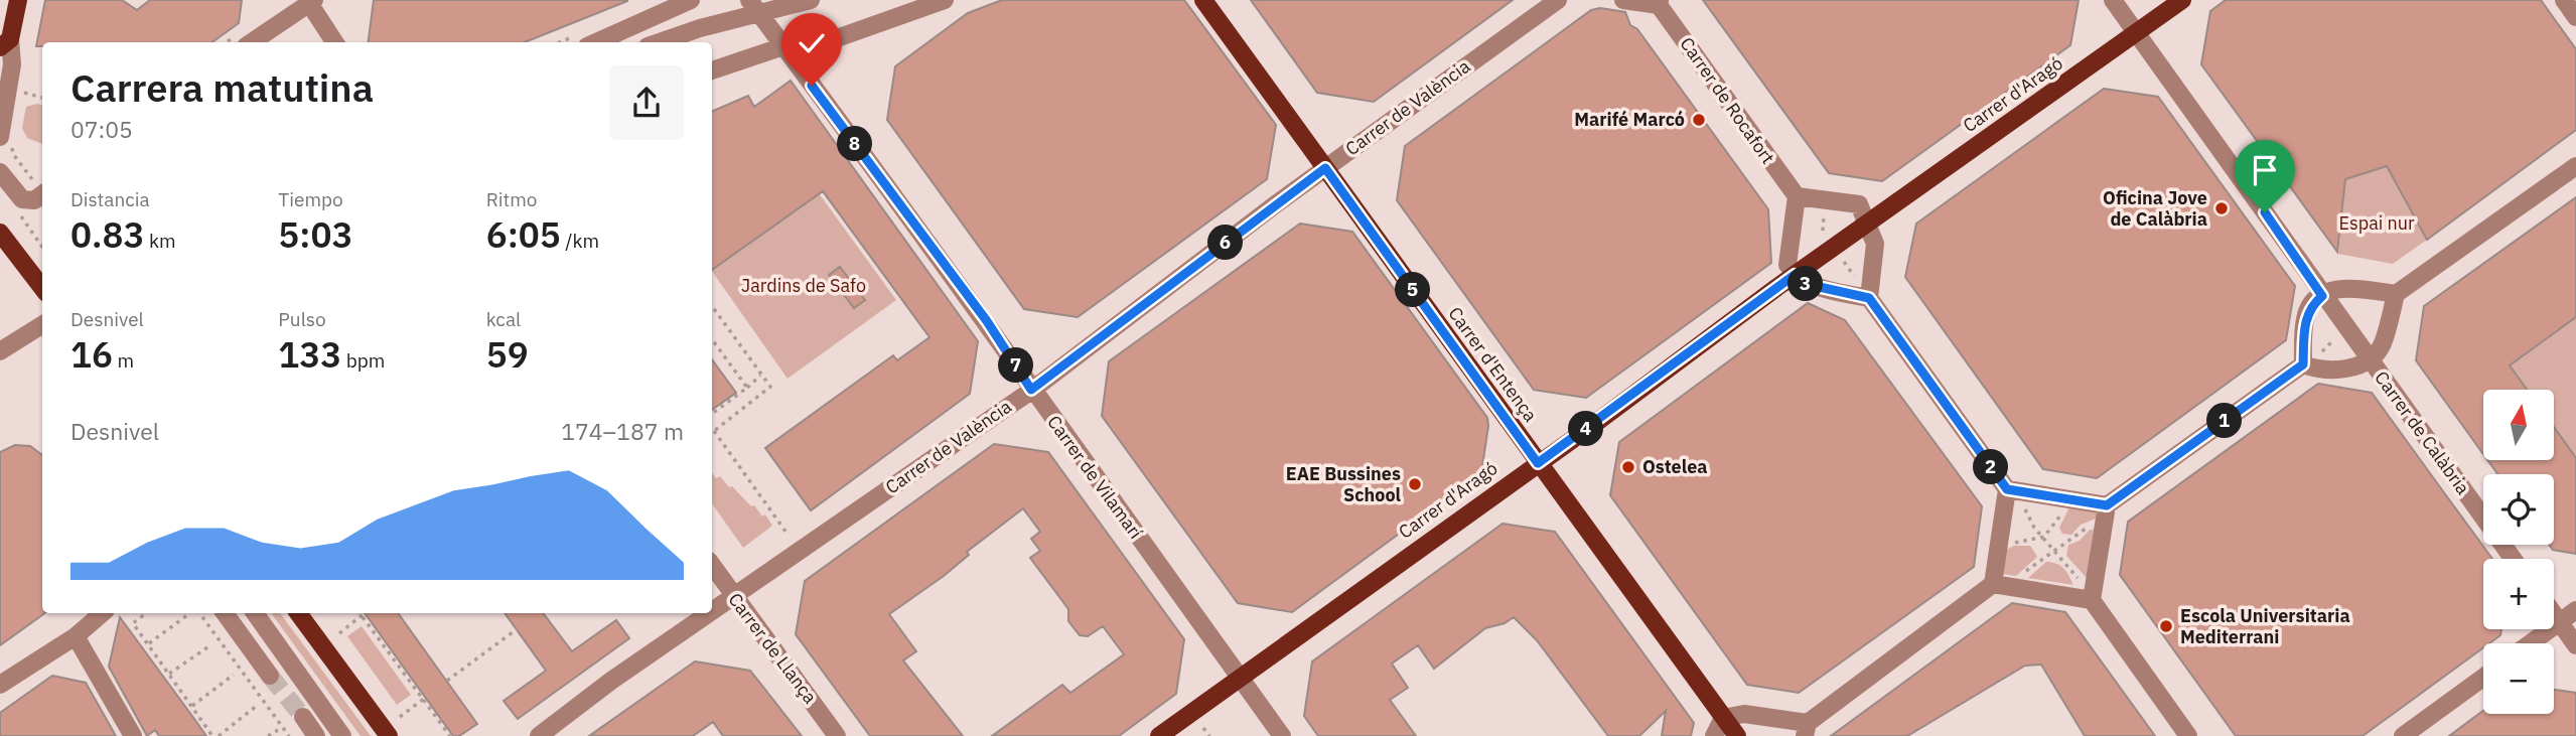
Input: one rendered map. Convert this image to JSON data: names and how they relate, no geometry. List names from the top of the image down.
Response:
{
  "streets": {
    "main road": ["Carrer d'Aragó", "Carrer d'Entença"],
    "street": [
      "Carrer de Rocafort",
      "Carrer de València",
      "Carrer de Calàbria",
      "Carrer de Vilamarí",
      "Carrer de Llança"
    ]
  },
  "crossings": [
    ["Carrer d'Aragó", "Carrer d'Entença"],
    ["Carrer d'Aragó", "Carrer de Calàbria"],
    ["Carrer d'Aragó", "Carrer de Vilamarí"],
    ["Carrer de València", "Carrer d'Entença"],
    ["Carrer de València", "Carrer de Vilamarí"],
    ["Carrer de València", "Carrer de Llança"]
  ],
  "parks": ["Espai nur", "Jardins de Safo"],
  "places": [
    "Marifé Marcó",
    "Oficina Jove de Calàbria",
    "Ostelea",
    "EAE Bussines School",
    "Escola Universitaria Mediterrani"
  ],
  "north": "top",
  "page": {
    "heading": ["Carrera matutina", "07:05"],
    "pins": [
      "8",
      "6",
      "3",
      "5",
      "7",
      "1",
      "4",
      "2"
    ],
    "stats": [
      ["Distancia", "0.83 km"],
      ["Tiempo", "5:03"],
      ["Ritmo", "6:05 /km"],
      ["Desnivel", "16 m"],
      ["Pulso", "133 bpm"],
      ["kcal", "59"]
    ],
    "map_buttons": ["+", "−"],
    "chart": ["Desnivel", "174–187 m"]
  }
}
